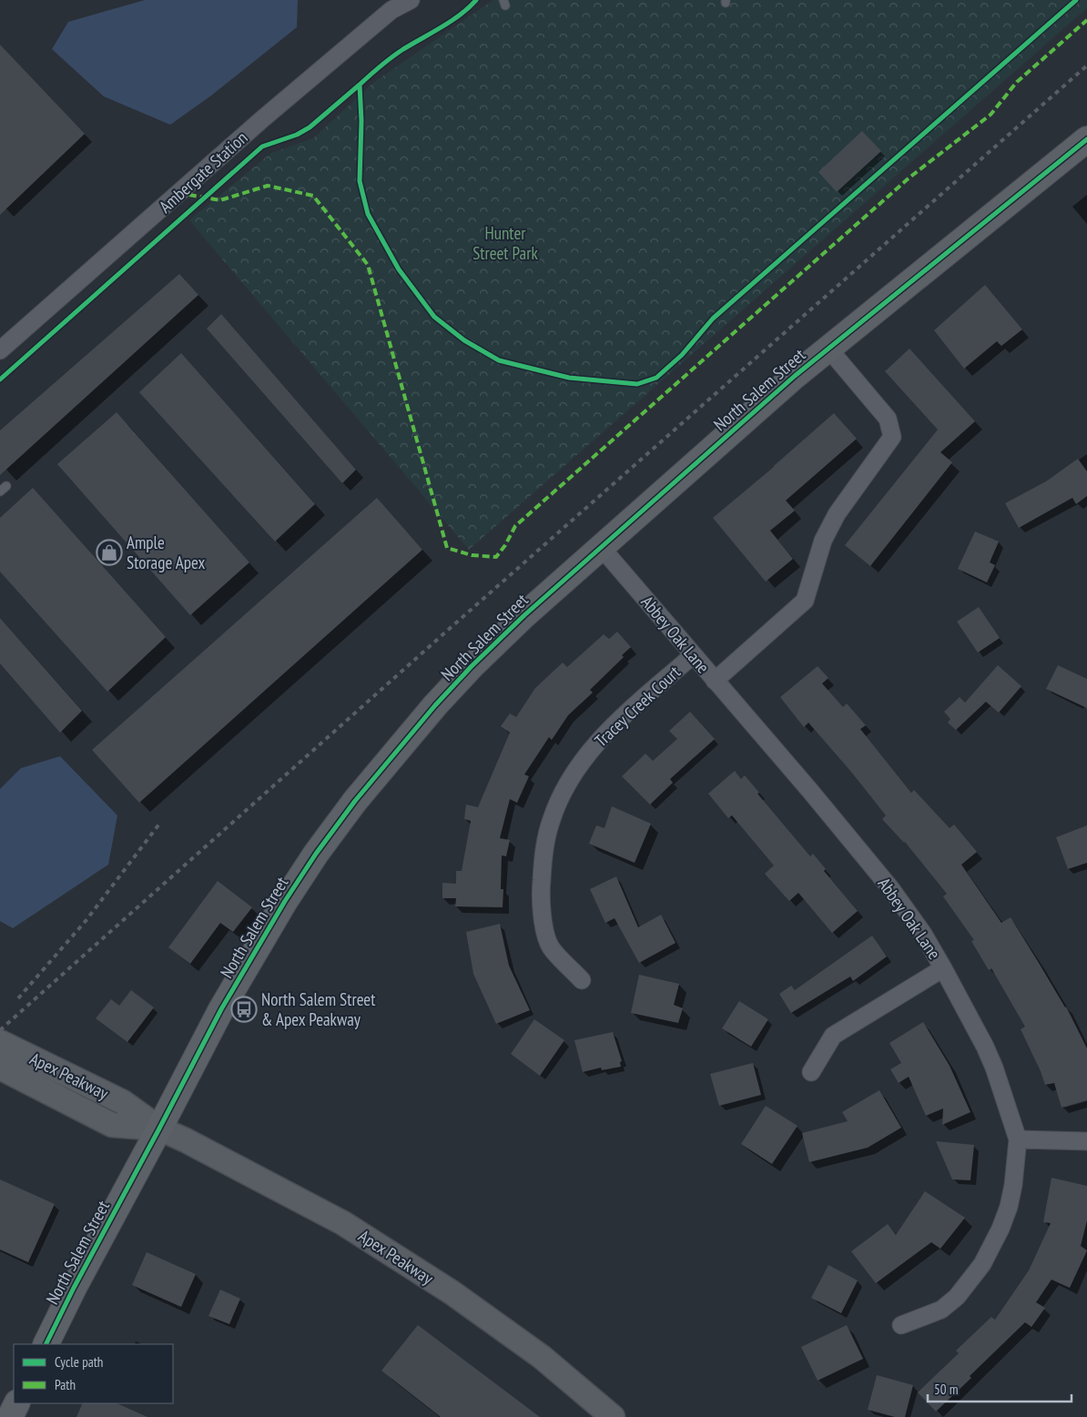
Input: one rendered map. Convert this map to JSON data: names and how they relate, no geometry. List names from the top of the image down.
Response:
{
  "streets": {
    "main road": ["North Salem Street", "Apex Peakway"],
    "street": ["Ambergate Station", "Abbey Oak Lane", "Tracey Creek Court"]
  },
  "crossings": [
    ["North Salem Street", "Abbey Oak Lane"],
    ["North Salem Street", "Apex Peakway"],
    ["Abbey Oak Lane", "Tracey Creek Court"]
  ],
  "parks": ["Hunter Street Park"],
  "places": {
    "shop": ["Ample Storage Apex"],
    "bus stop": ["North Salem Street & Apex Peakway"]
  },
  "legend": ["Cycle path", "Path"],
  "scale_bar": "50 m"
}
